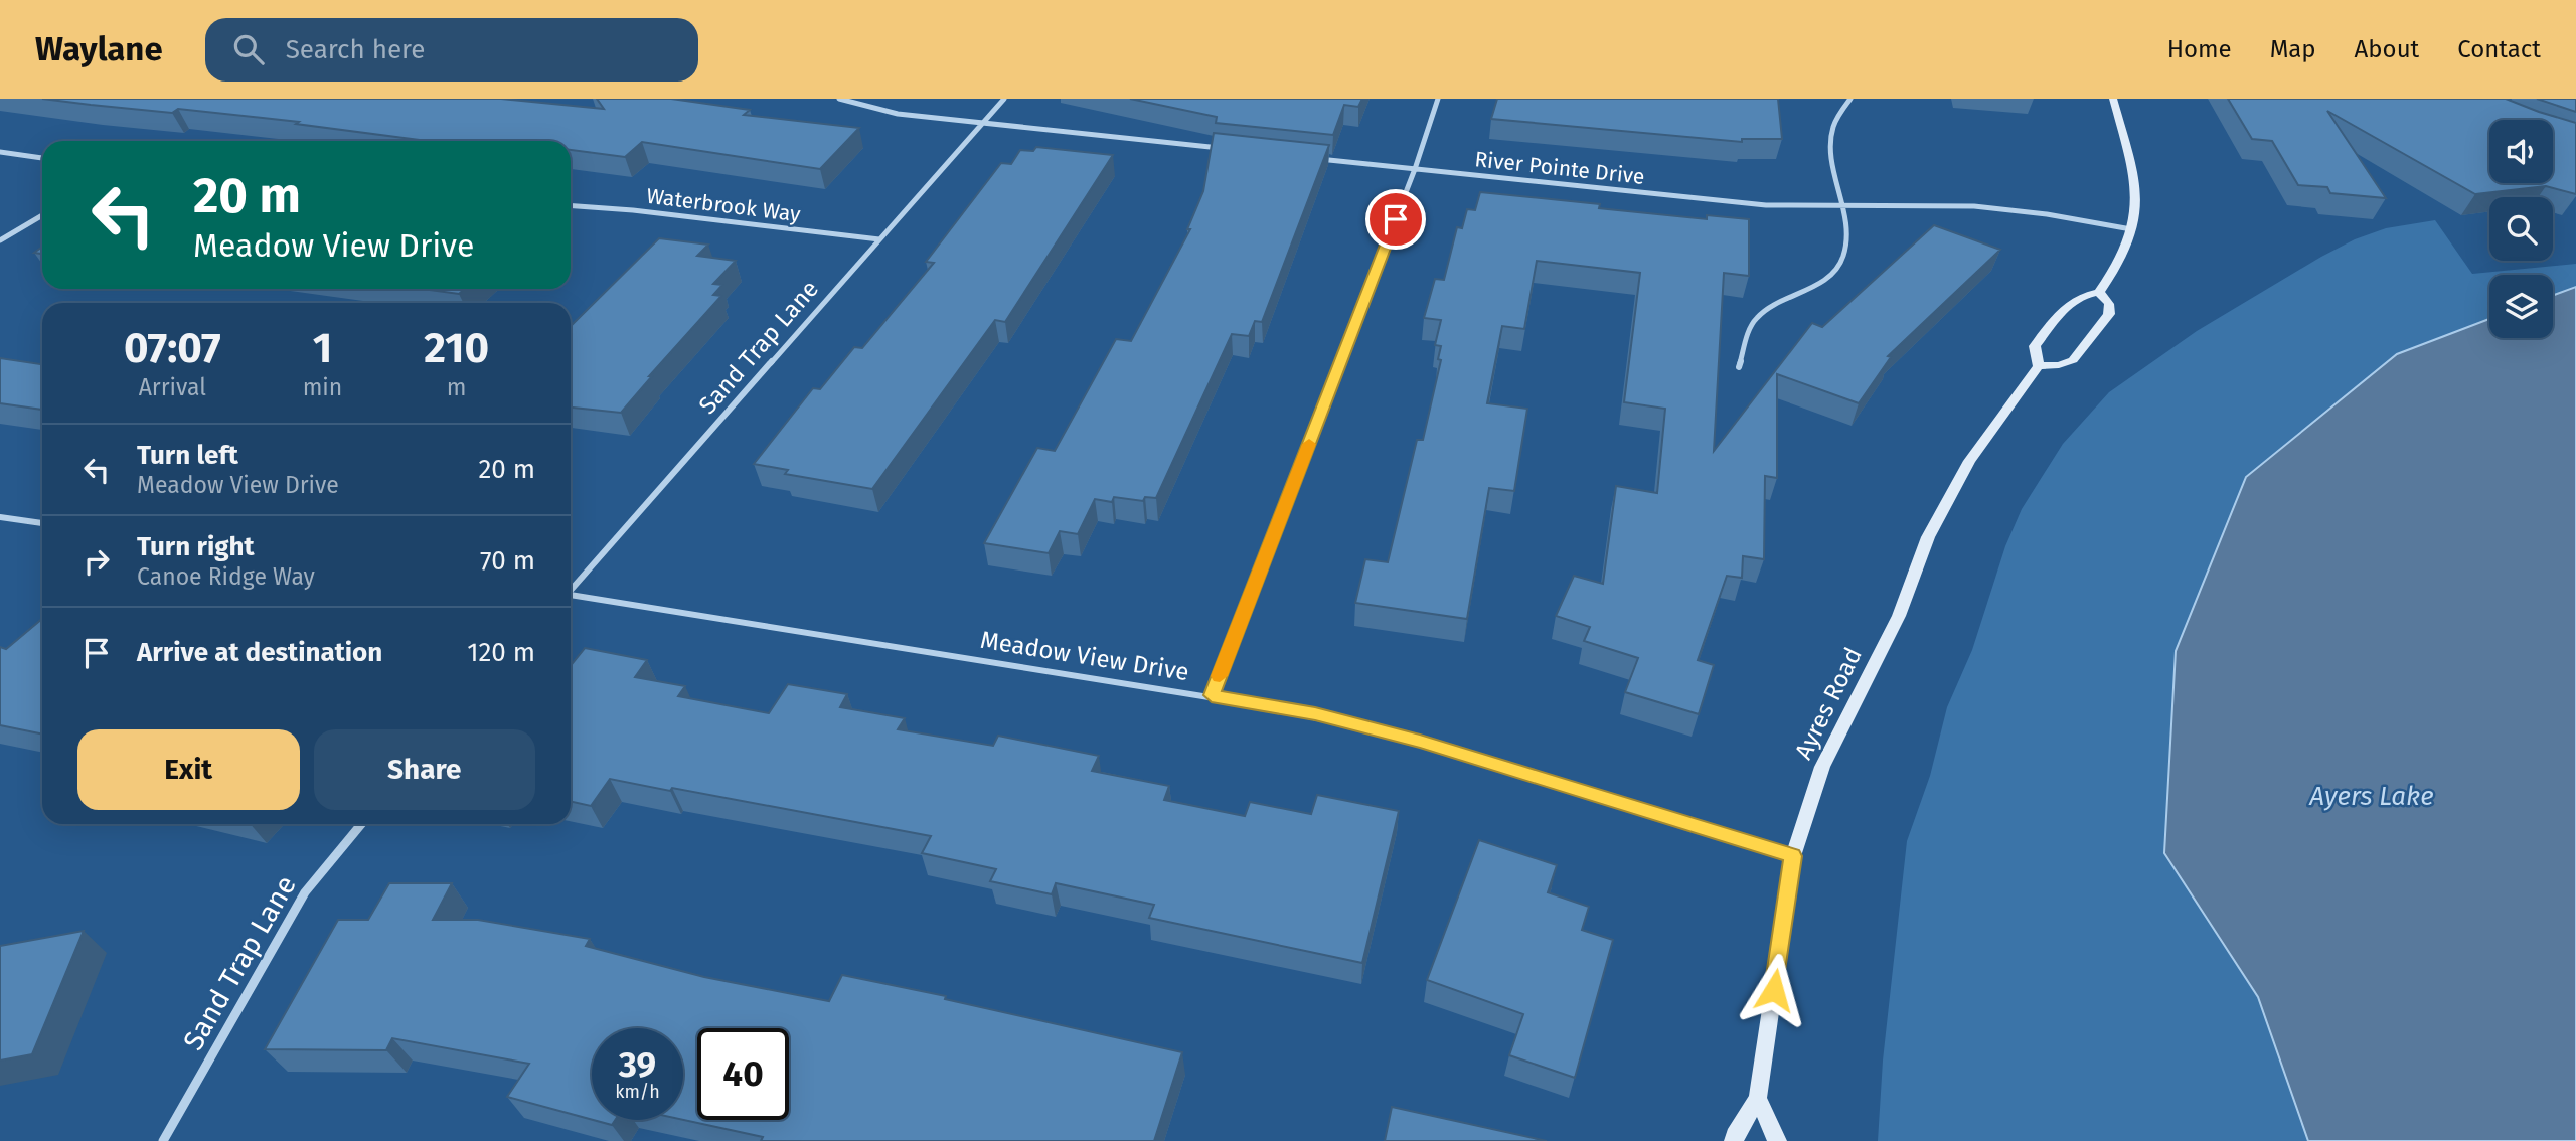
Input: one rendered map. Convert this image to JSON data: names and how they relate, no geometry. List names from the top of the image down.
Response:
{
  "streets": {
    "street": [
      "River Pointe Drive",
      "Waterbrook Way",
      "Sand Trap Lane",
      "Meadow View Drive",
      "Ayres Road"
    ]
  },
  "crossings": [
    ["Waterbrook Way", "Sand Trap Lane"],
    ["Meadow View Drive", "Ayres Road"]
  ],
  "water": ["Ayers Lake"],
  "page": {
    "header": "Waylane",
    "search": "Search here",
    "nav": [
      "Home",
      "Map",
      "About",
      "Contact"
    ],
    "turn": ["20 m", "Meadow View Drive"],
    "eta": [
      "07:07",
      "Arrival",
      "1",
      "min",
      "210",
      "m"
    ],
    "list": [
      {
        "name": "Turn left",
        "note": "Meadow View Drive",
        "value": "20 m"
      },
      {
        "name": "Turn right",
        "note": "Canoe Ridge Way",
        "value": "70 m"
      },
      {
        "name": "Arrive at destination",
        "value": "120 m"
      }
    ],
    "buttons": ["Exit", "Share"],
    "speed": "39 km/h",
    "limit": "40"
  }
}
